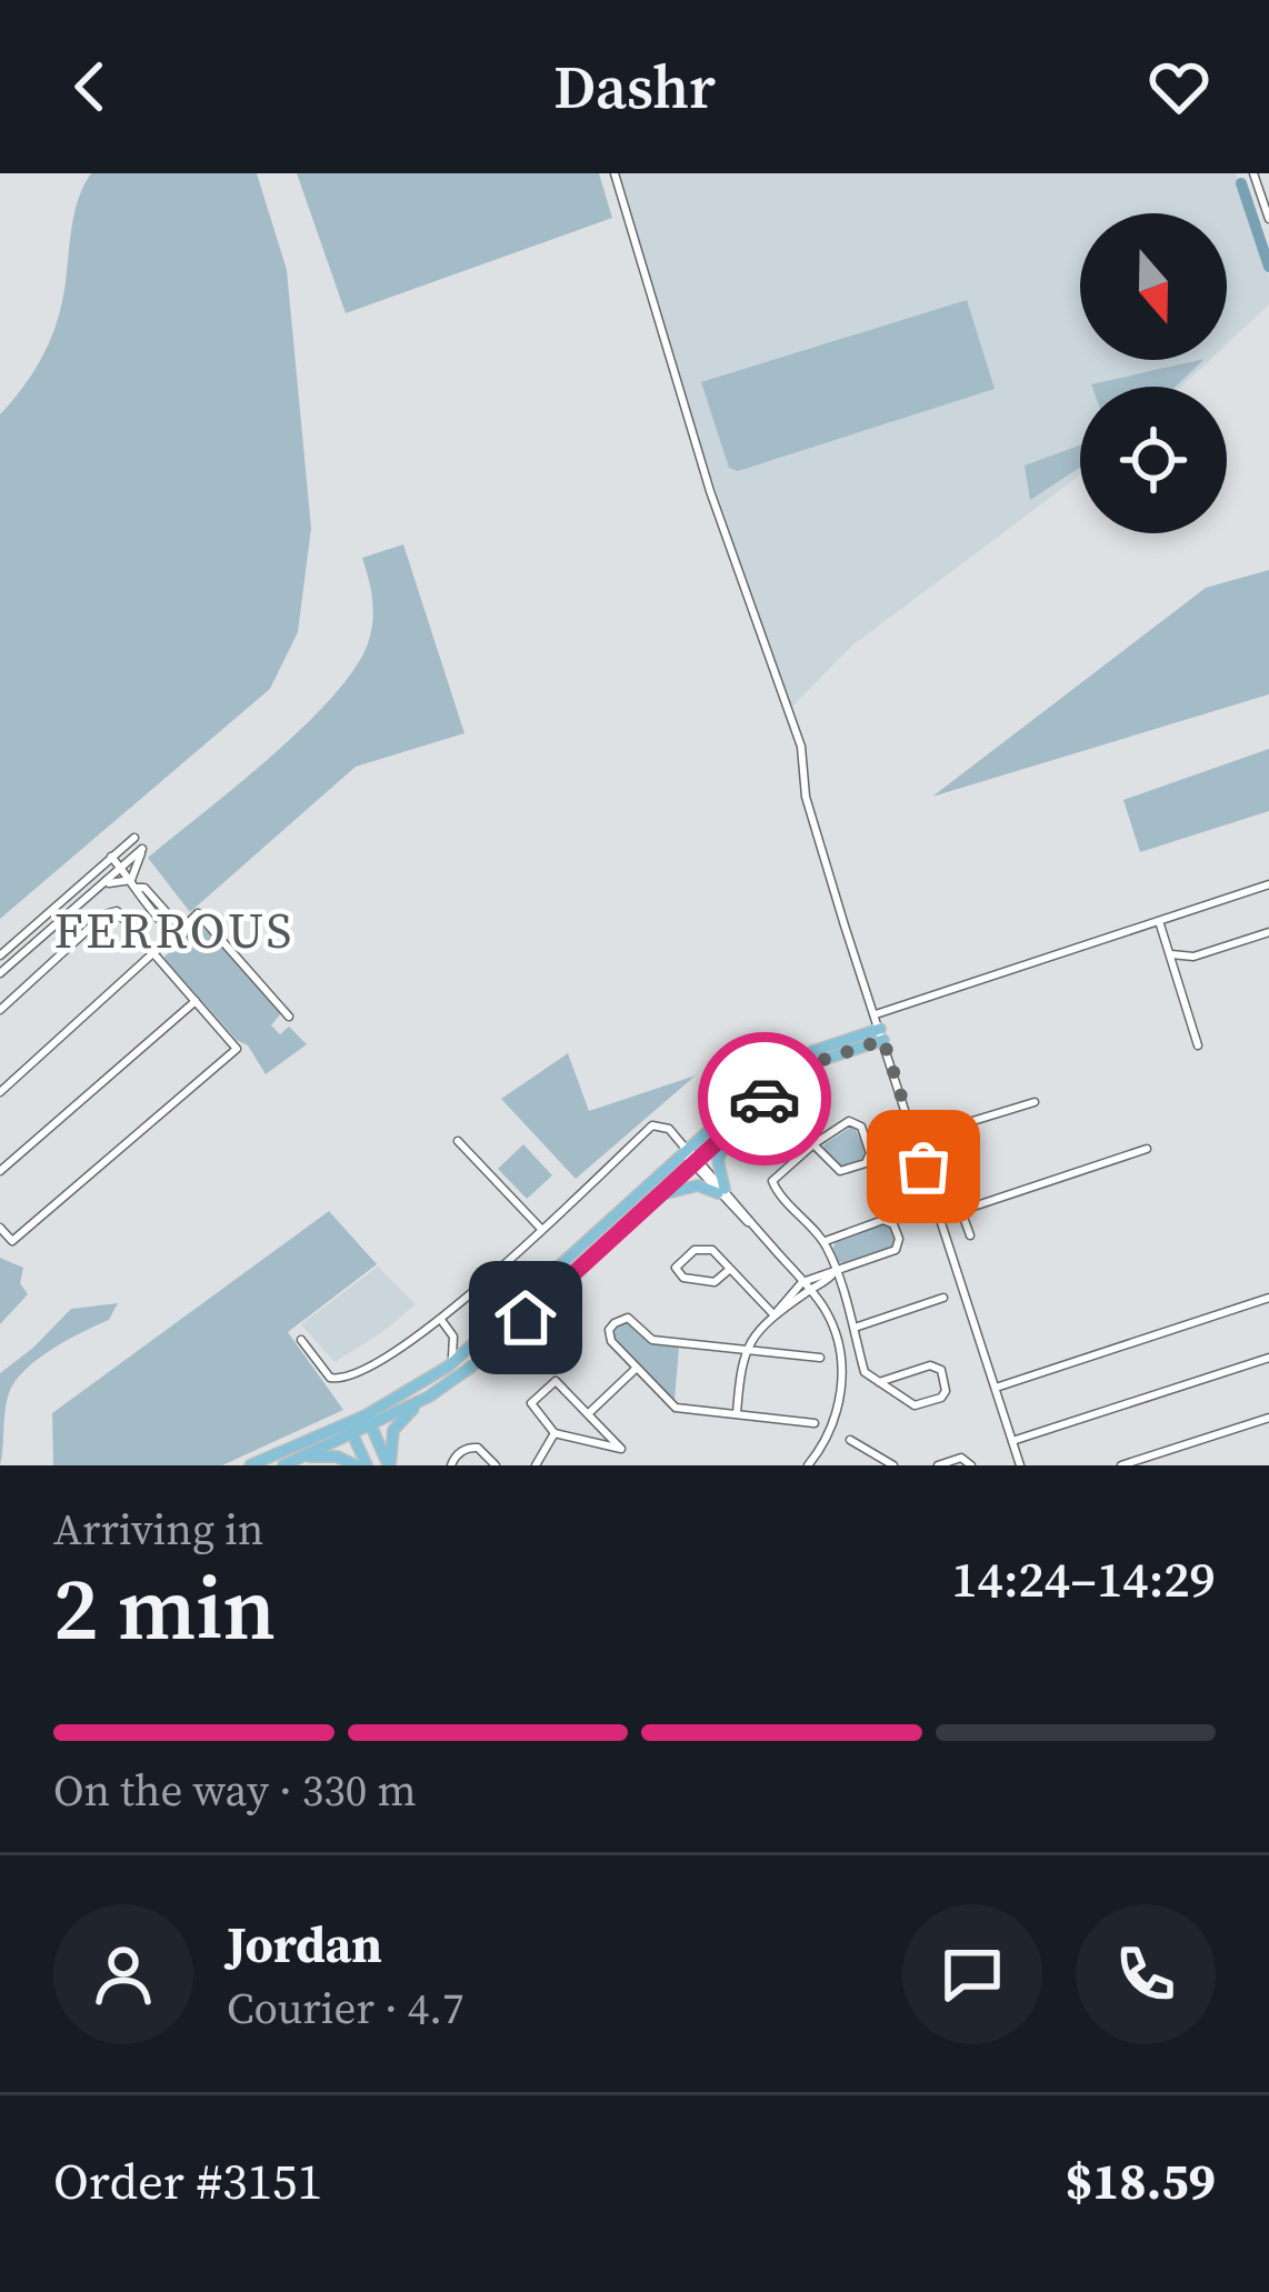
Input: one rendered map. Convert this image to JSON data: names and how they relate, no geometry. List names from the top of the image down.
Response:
{
  "districts": ["FERROUS"],
  "north": "bottom",
  "page": {
    "header": "Dashr",
    "heading": ["2 min", "Arriving in", "14:24–14:29"],
    "panel": [
      "Jordan",
      "Courier · 4.7",
      "Order #3151",
      "$18.59"
    ],
    "bar": "On the way · 330 m"
  }
}
